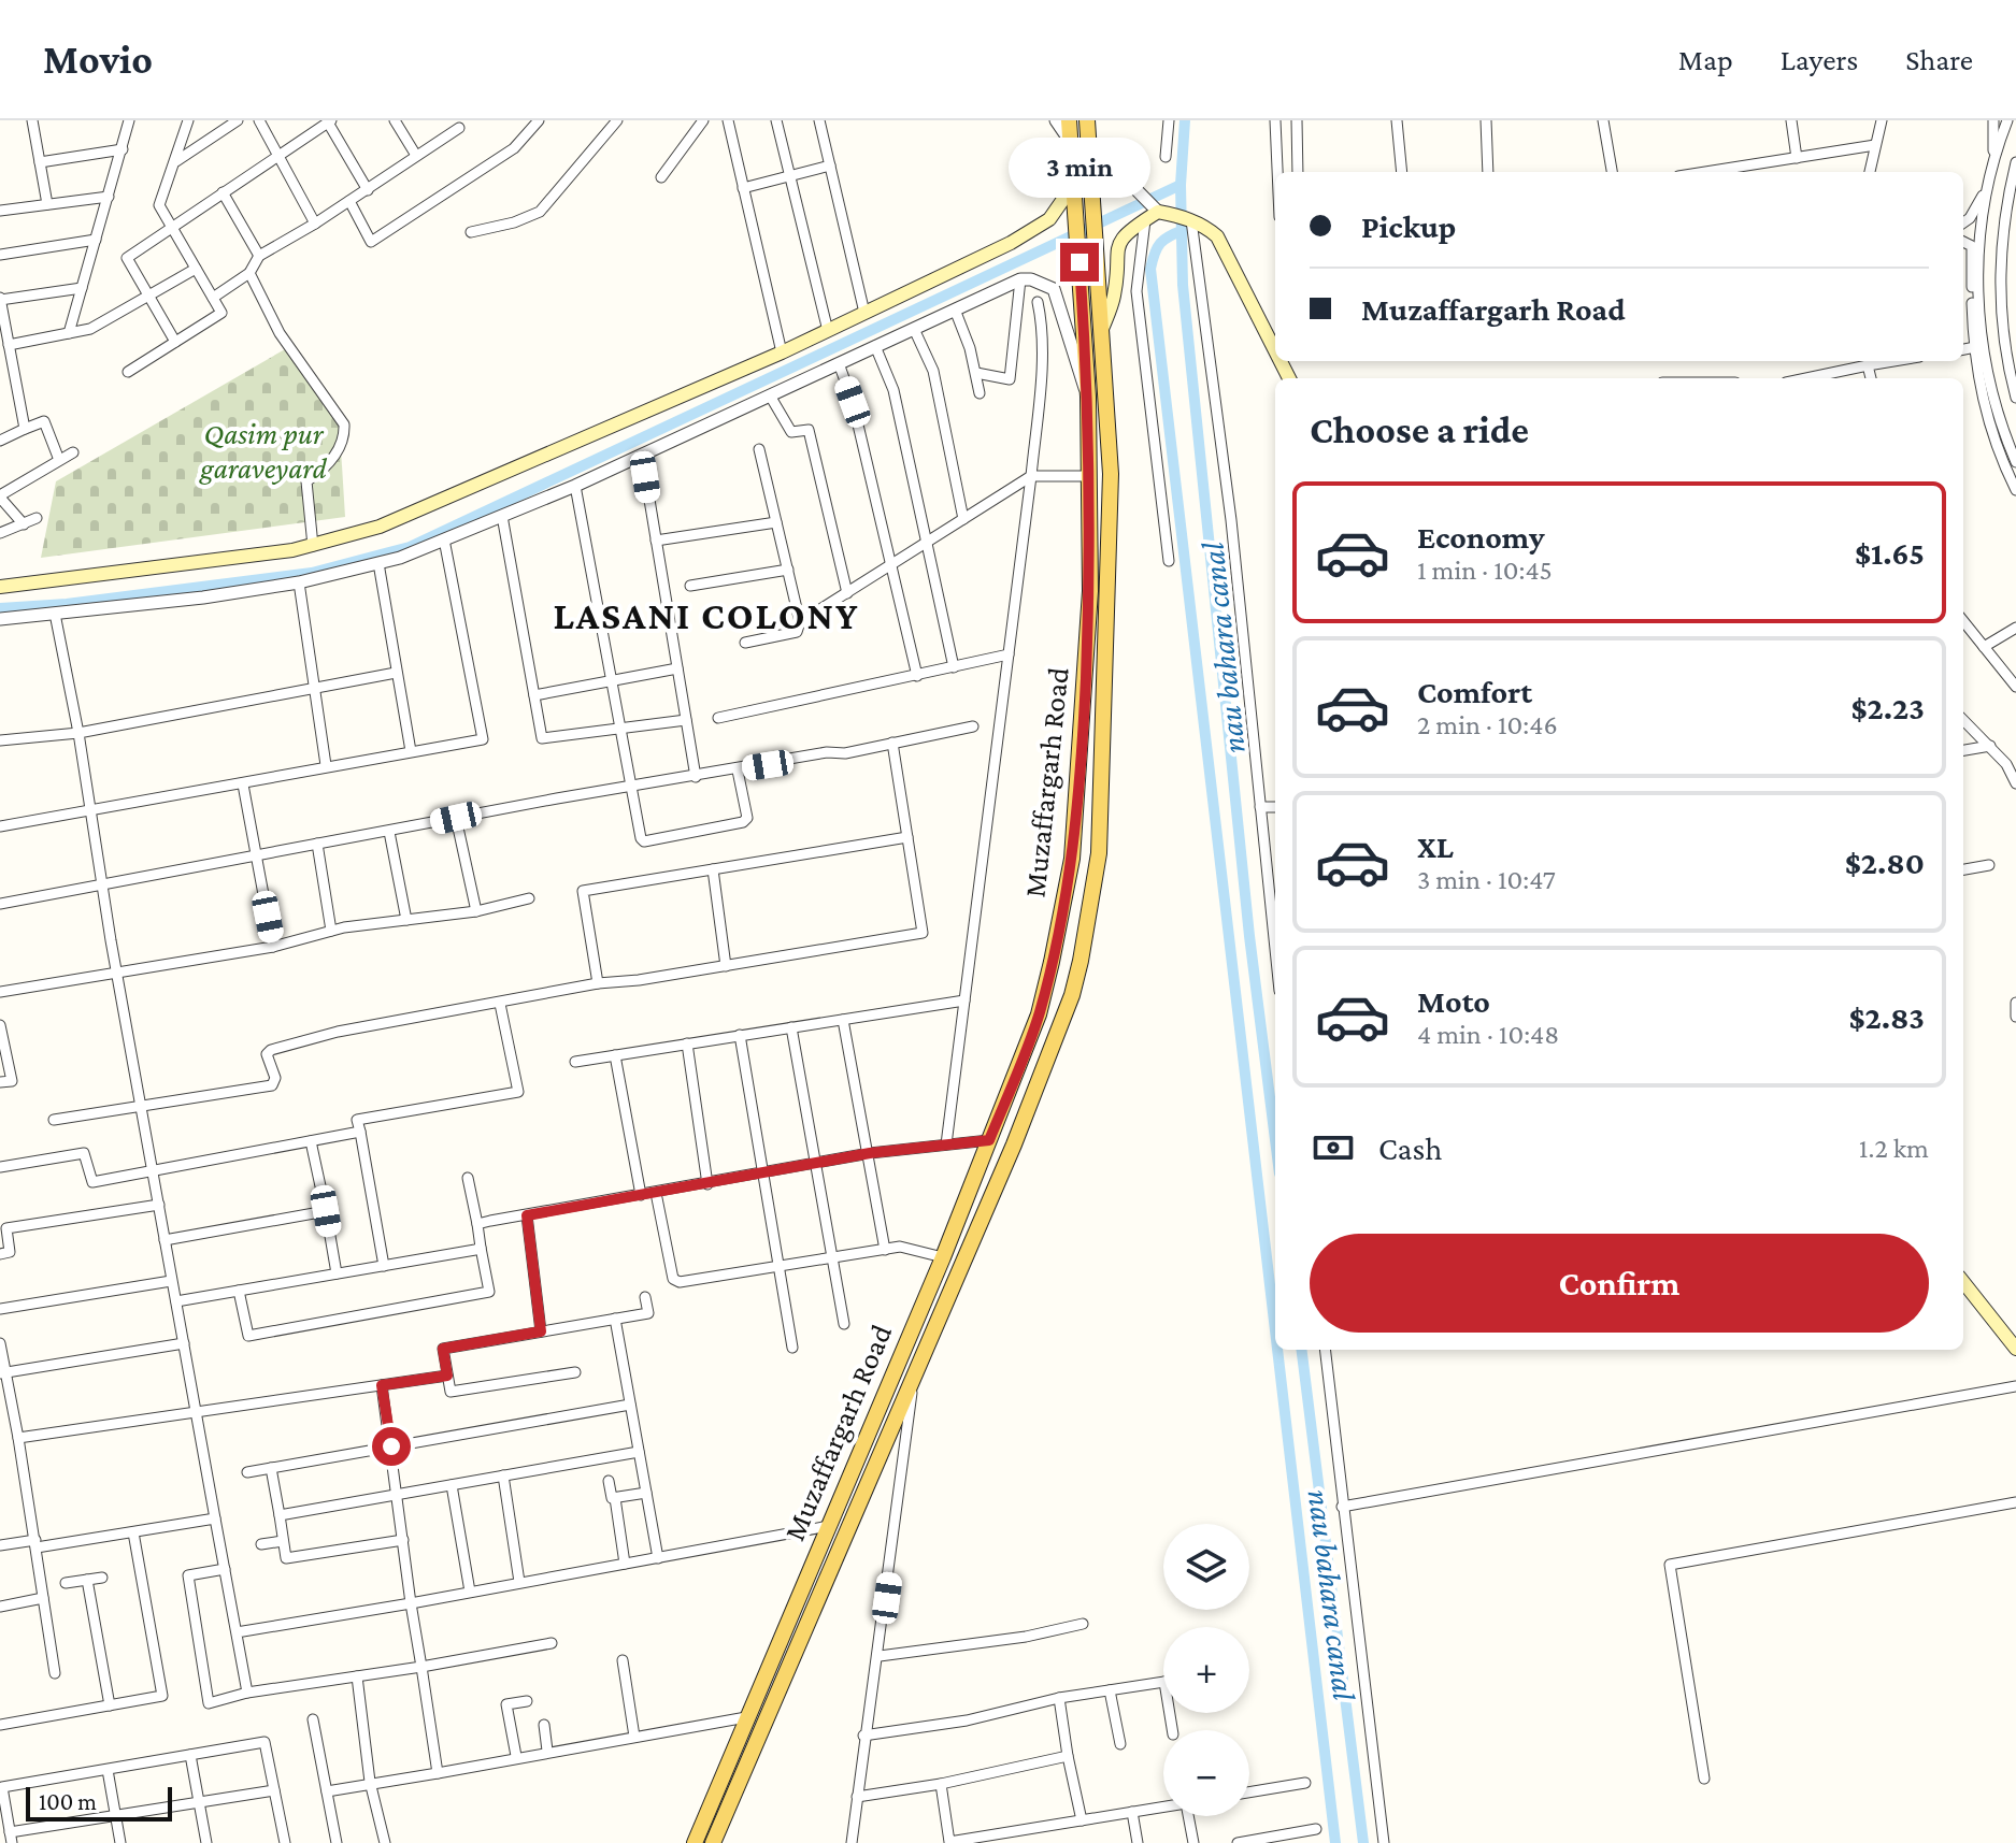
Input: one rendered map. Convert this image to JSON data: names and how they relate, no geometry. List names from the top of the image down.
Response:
{
  "streets": {
    "main road": ["Muzaffargarh Road"]
  },
  "districts": ["LASANI COLONY"],
  "water": ["nau bahara canal"],
  "parks": ["Qasim pur garaveyard"],
  "scale_bar": "100 m",
  "page": {
    "header": "Movio",
    "nav": ["Map", "Layers", "Share"],
    "bubble": "3 min",
    "banner": ["Pickup", "Muzaffargarh Road"],
    "heading": "Choose a ride",
    "list": [
      {
        "name": "Economy",
        "note": "1 min · 10:45",
        "value": "$1.65"
      },
      {
        "name": "Comfort",
        "note": "2 min · 10:46",
        "value": "$2.23"
      },
      {
        "name": "XL",
        "note": "3 min · 10:47",
        "value": "$2.80"
      },
      {
        "name": "Moto",
        "note": "4 min · 10:48",
        "value": "$2.83"
      }
    ],
    "pay": ["Cash", "1.2 km"],
    "buttons": "Confirm",
    "map_buttons": ["+", "−"],
    "scale": "100 m"
  }
}
